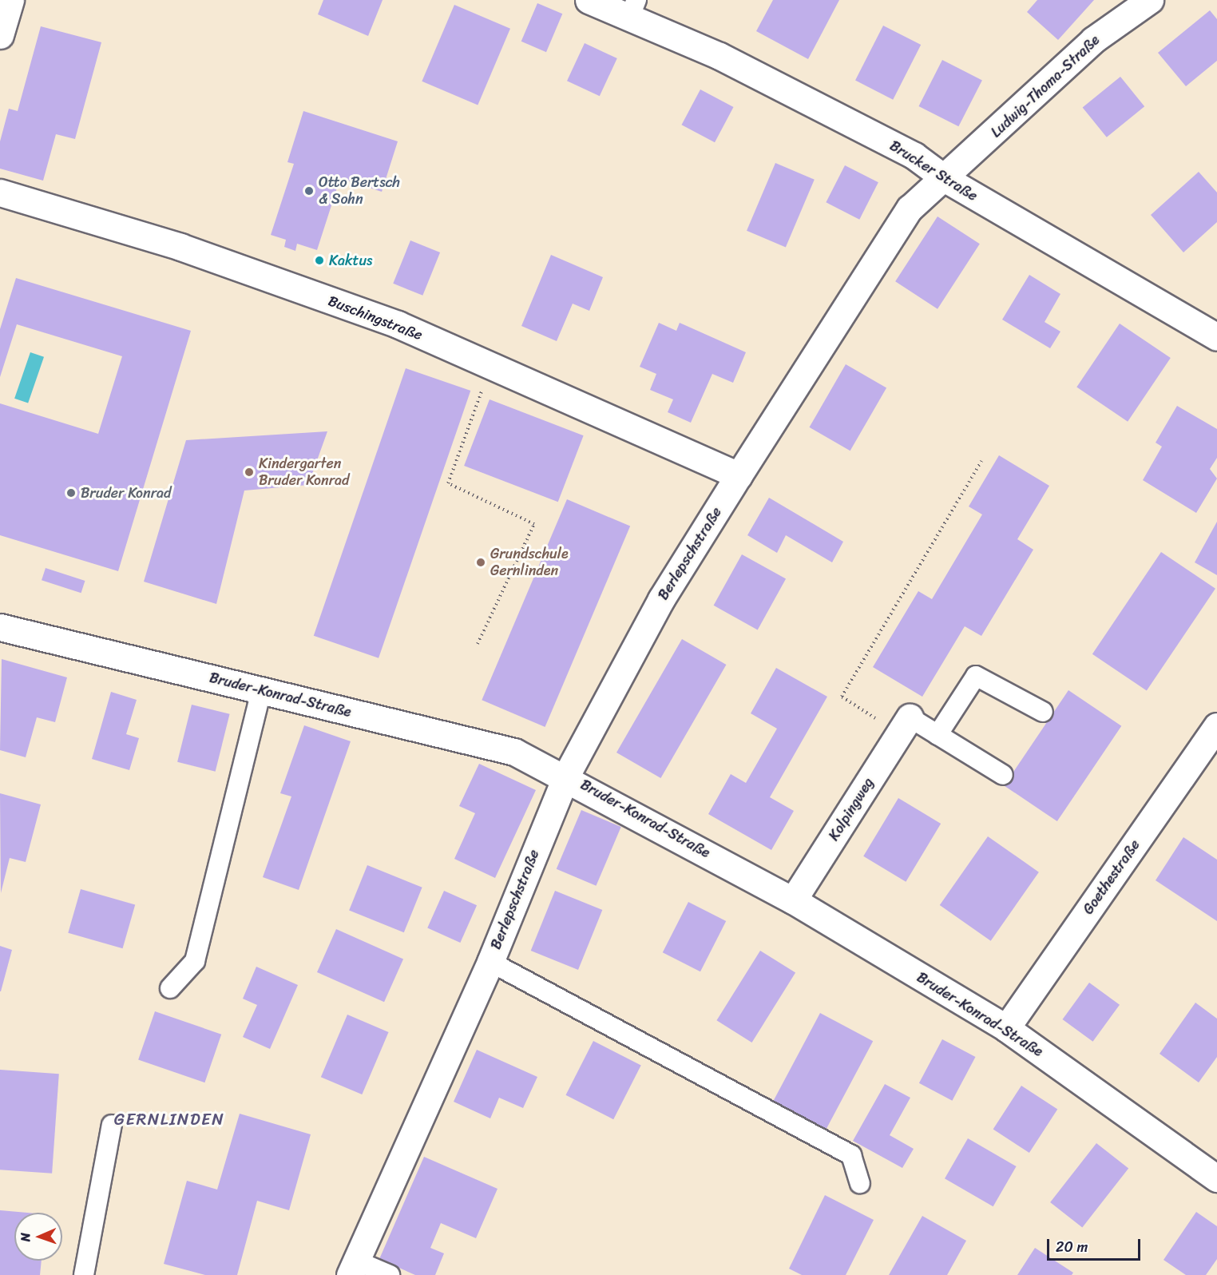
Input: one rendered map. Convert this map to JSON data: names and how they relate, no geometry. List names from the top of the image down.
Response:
{
  "streets": {
    "street": [
      "Ludwig-Thoma-Straße",
      "Brucker Straße",
      "Buschingstraße",
      "Berlepschstraße",
      "Bruder-Konrad-Straße",
      "Kolpingweg",
      "Goethestraße"
    ]
  },
  "crossings": [
    ["Ludwig-Thoma-Straße", "Brucker Straße"],
    ["Ludwig-Thoma-Straße", "Berlepschstraße"],
    ["Brucker Straße", "Berlepschstraße"],
    ["Buschingstraße", "Berlepschstraße"],
    ["Berlepschstraße", "Bruder-Konrad-Straße"],
    ["Bruder-Konrad-Straße", "Kolpingweg"],
    ["Bruder-Konrad-Straße", "Goethestraße"]
  ],
  "districts": ["GERNLINDEN"],
  "places": [
    "Otto Bertsch & Sohn",
    "Kaktus",
    "Kindergarten Bruder Konrad",
    "Bruder Konrad",
    "Grundschule Gernlinden"
  ],
  "scale_bar": "20 m",
  "north": "left"
}
